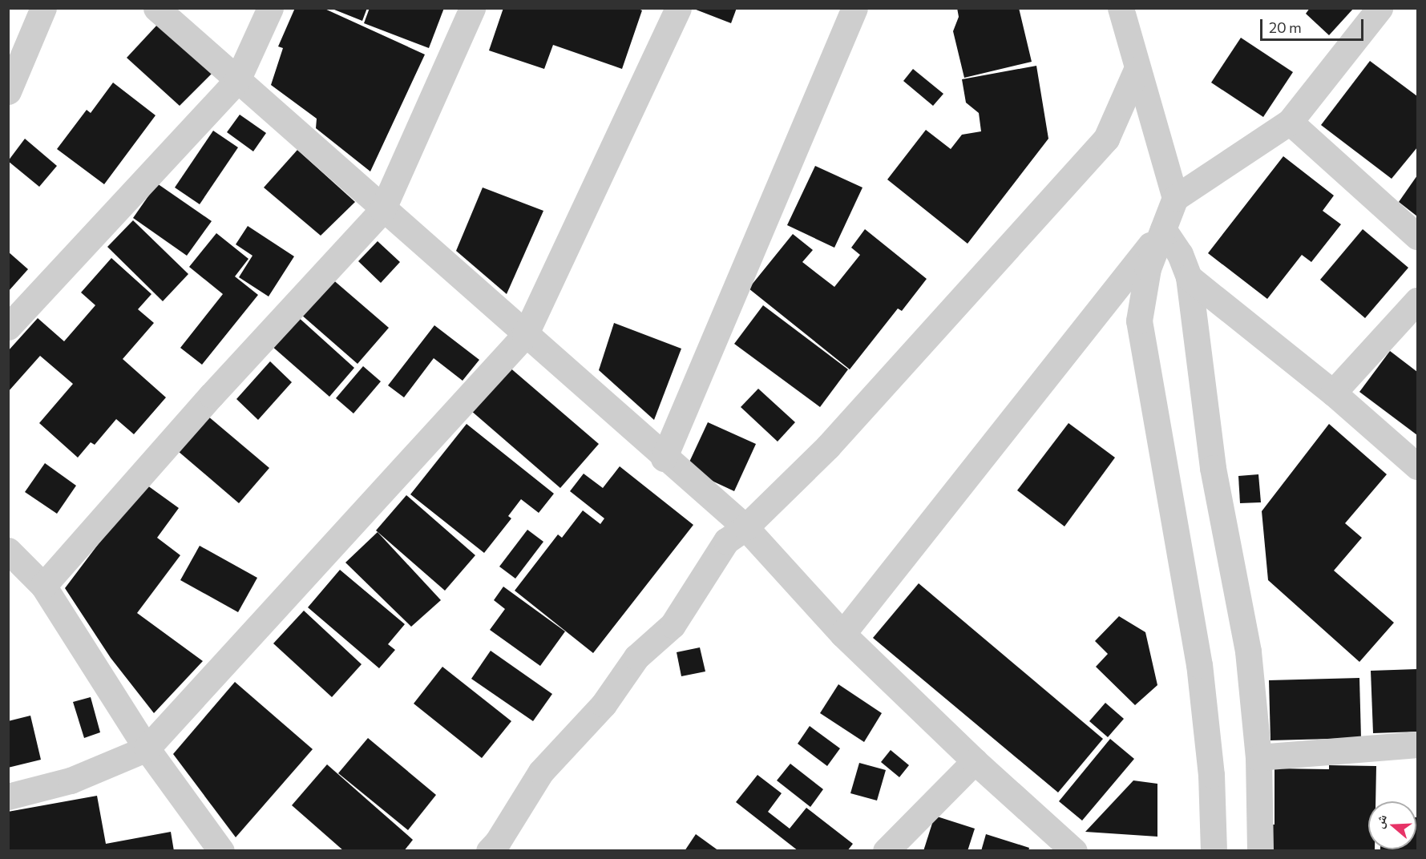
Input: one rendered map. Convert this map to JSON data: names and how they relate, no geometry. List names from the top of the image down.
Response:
{
  "scale_bar": "20 m",
  "north": "left"
}
